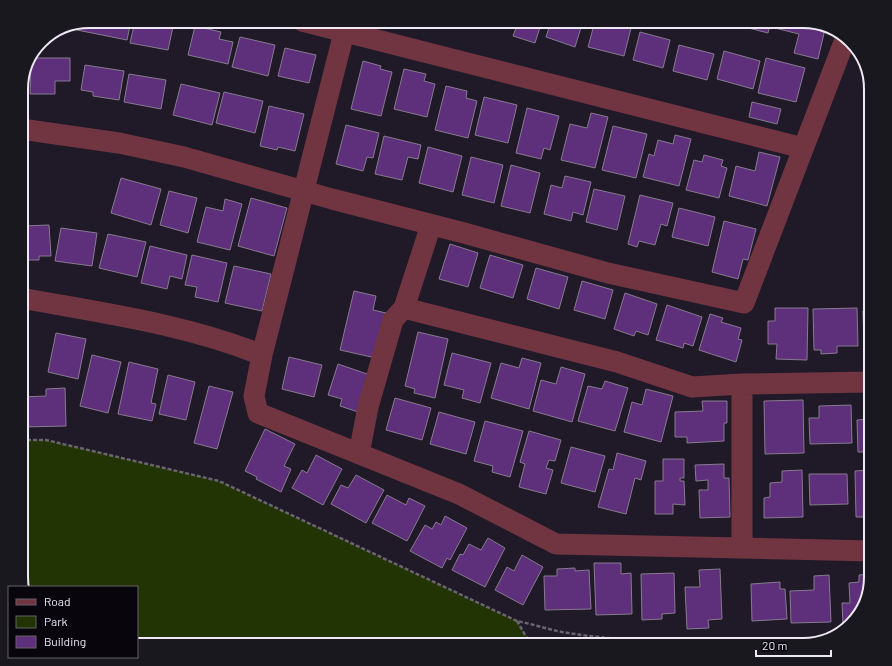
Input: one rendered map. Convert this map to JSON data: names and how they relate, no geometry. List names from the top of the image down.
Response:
{
  "legend": ["Road", "Park", "Building"],
  "scale_bar": "20 m"
}
